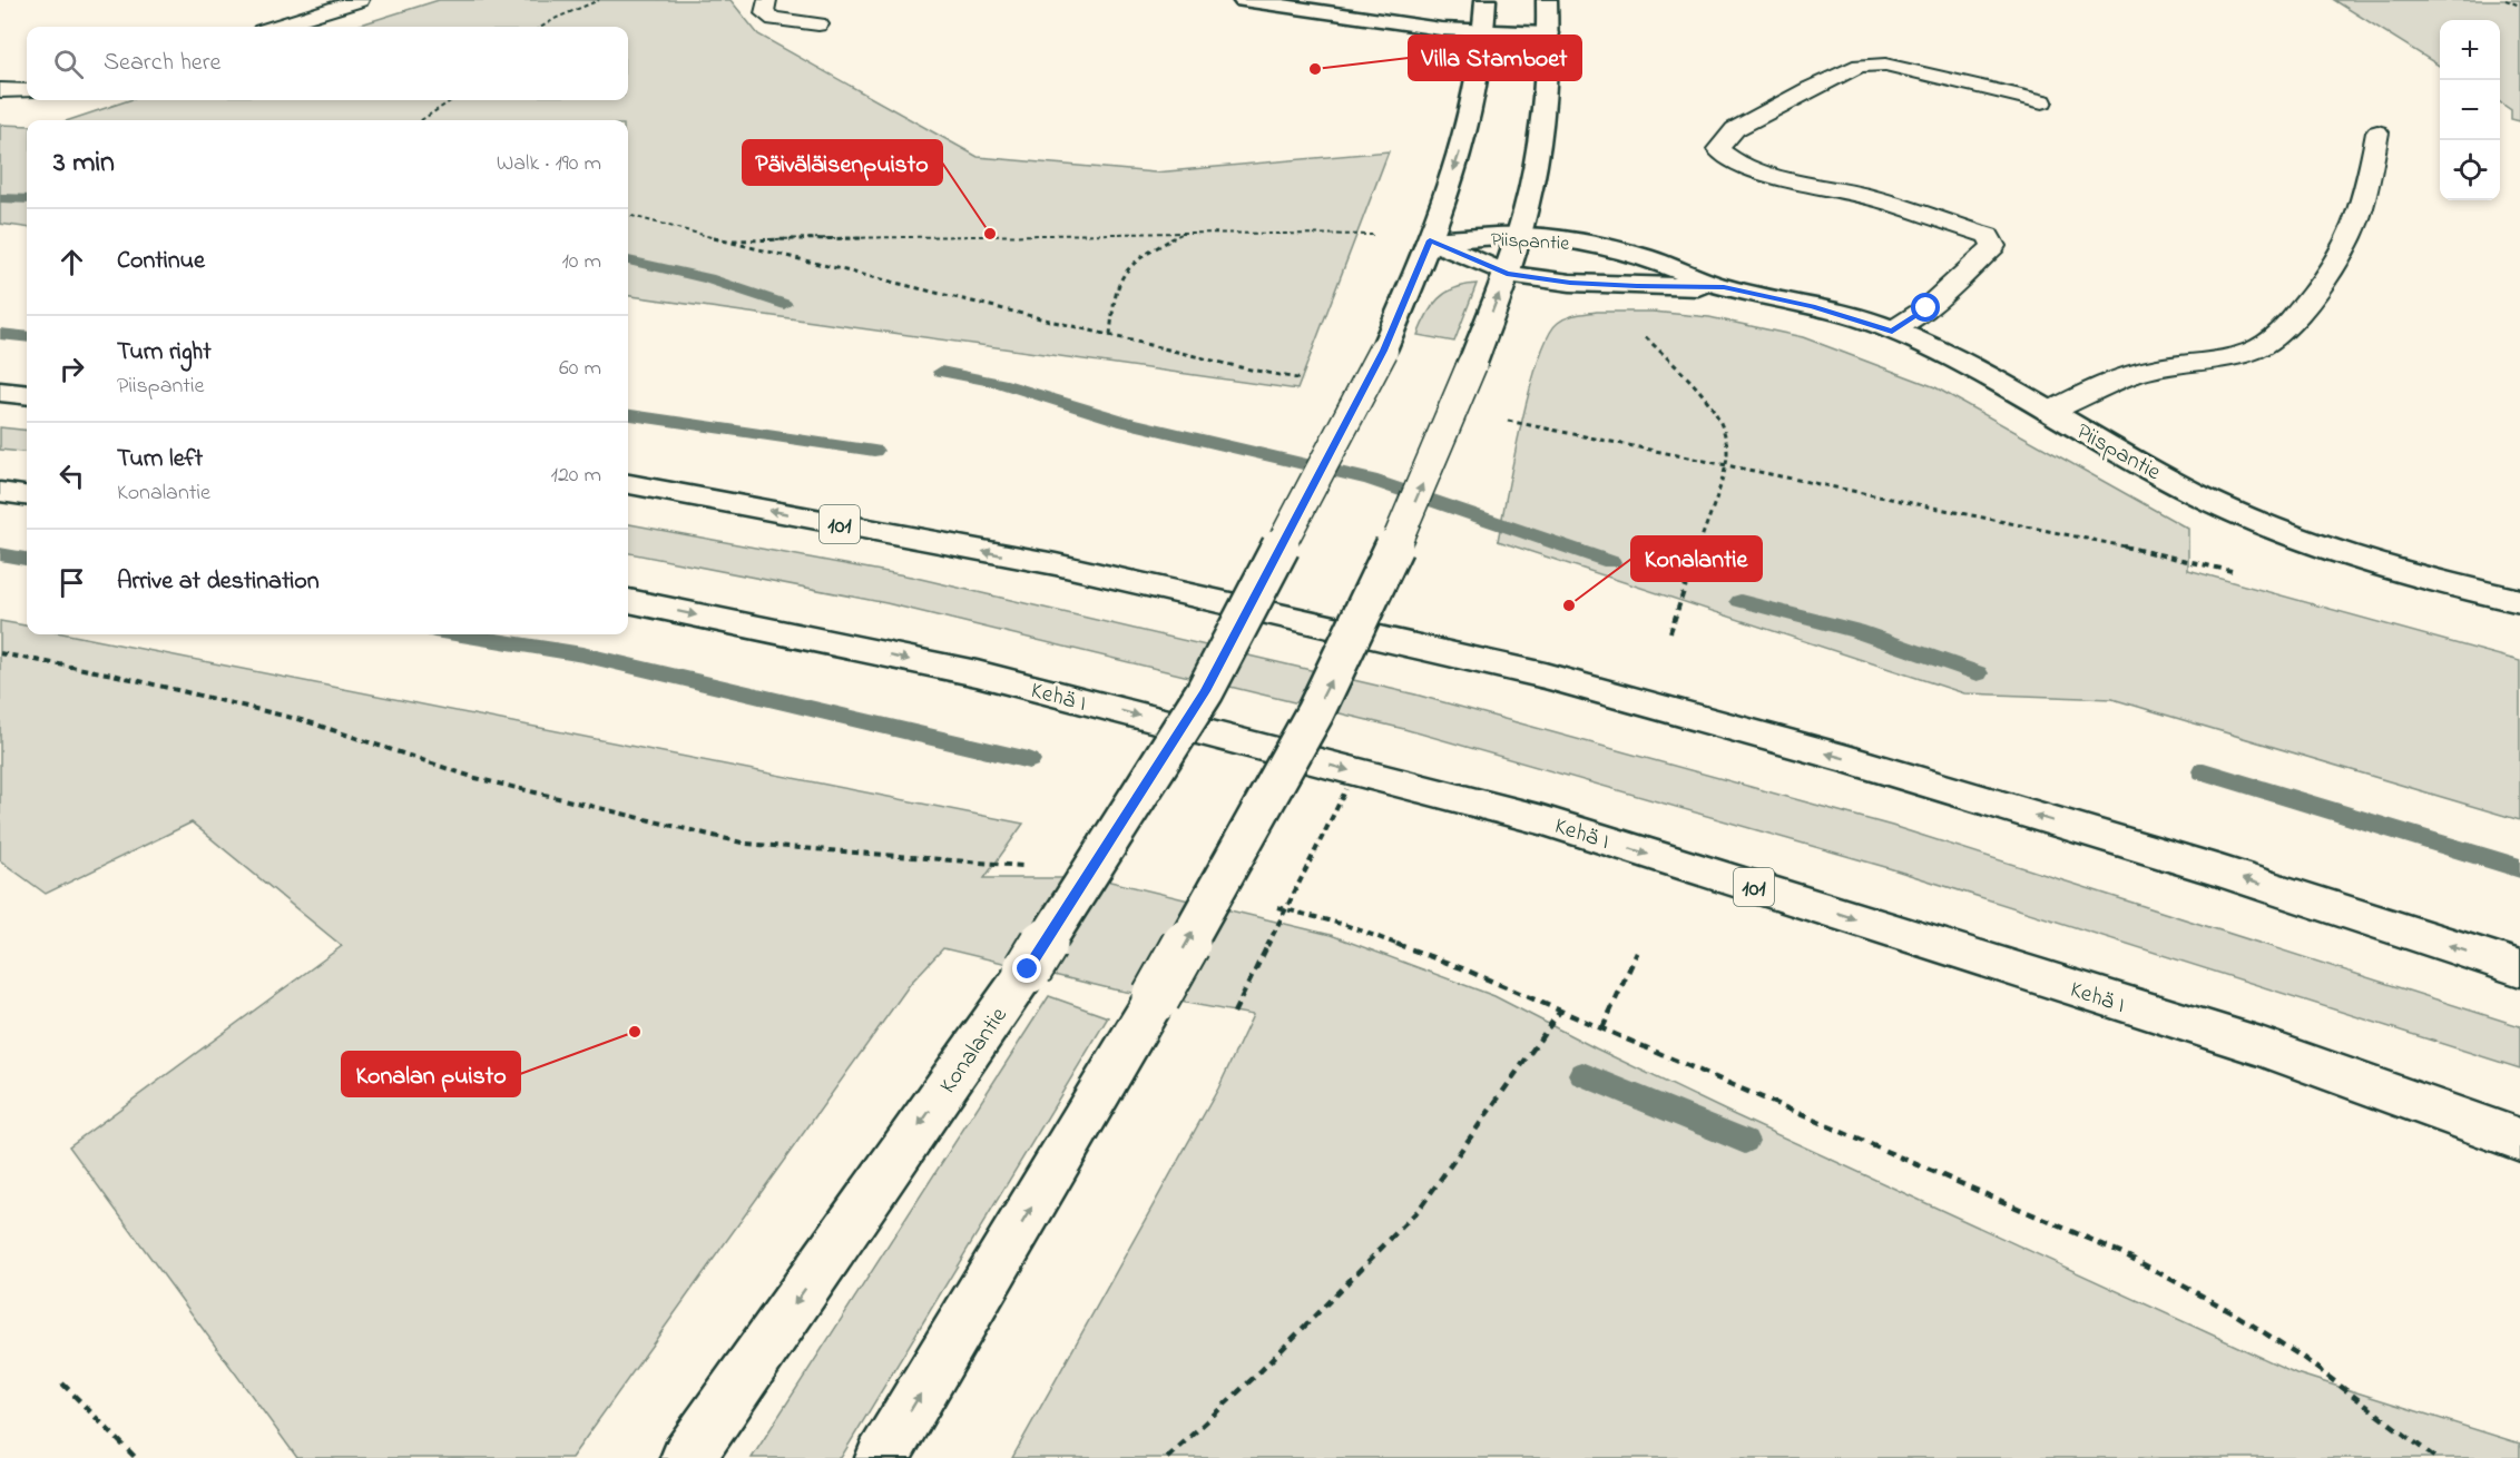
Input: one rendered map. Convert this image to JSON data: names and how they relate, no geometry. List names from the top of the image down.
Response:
{
  "streets": {
    "main road": [
      "Piispantie",
      "101",
      "Kehä I",
      "Konalantie"
    ]
  },
  "crossings": [
    ["Piispantie", "Konalantie"]
  ],
  "places": [
    "Villa Stamboet",
    "Päiväläisenpuisto",
    "Konalantie",
    "Konalan puisto"
  ],
  "page": {
    "map_buttons": ["+", "−"],
    "search": "Search here",
    "heading": ["3 min", "Walk · 190 m"],
    "list": [
      ["Continue", "10 m"],
      ["Turn right", "Piispantie", "60 m"],
      ["Turn left", "Konalantie", "120 m"],
      "Arrive at destination"
    ]
  }
}
